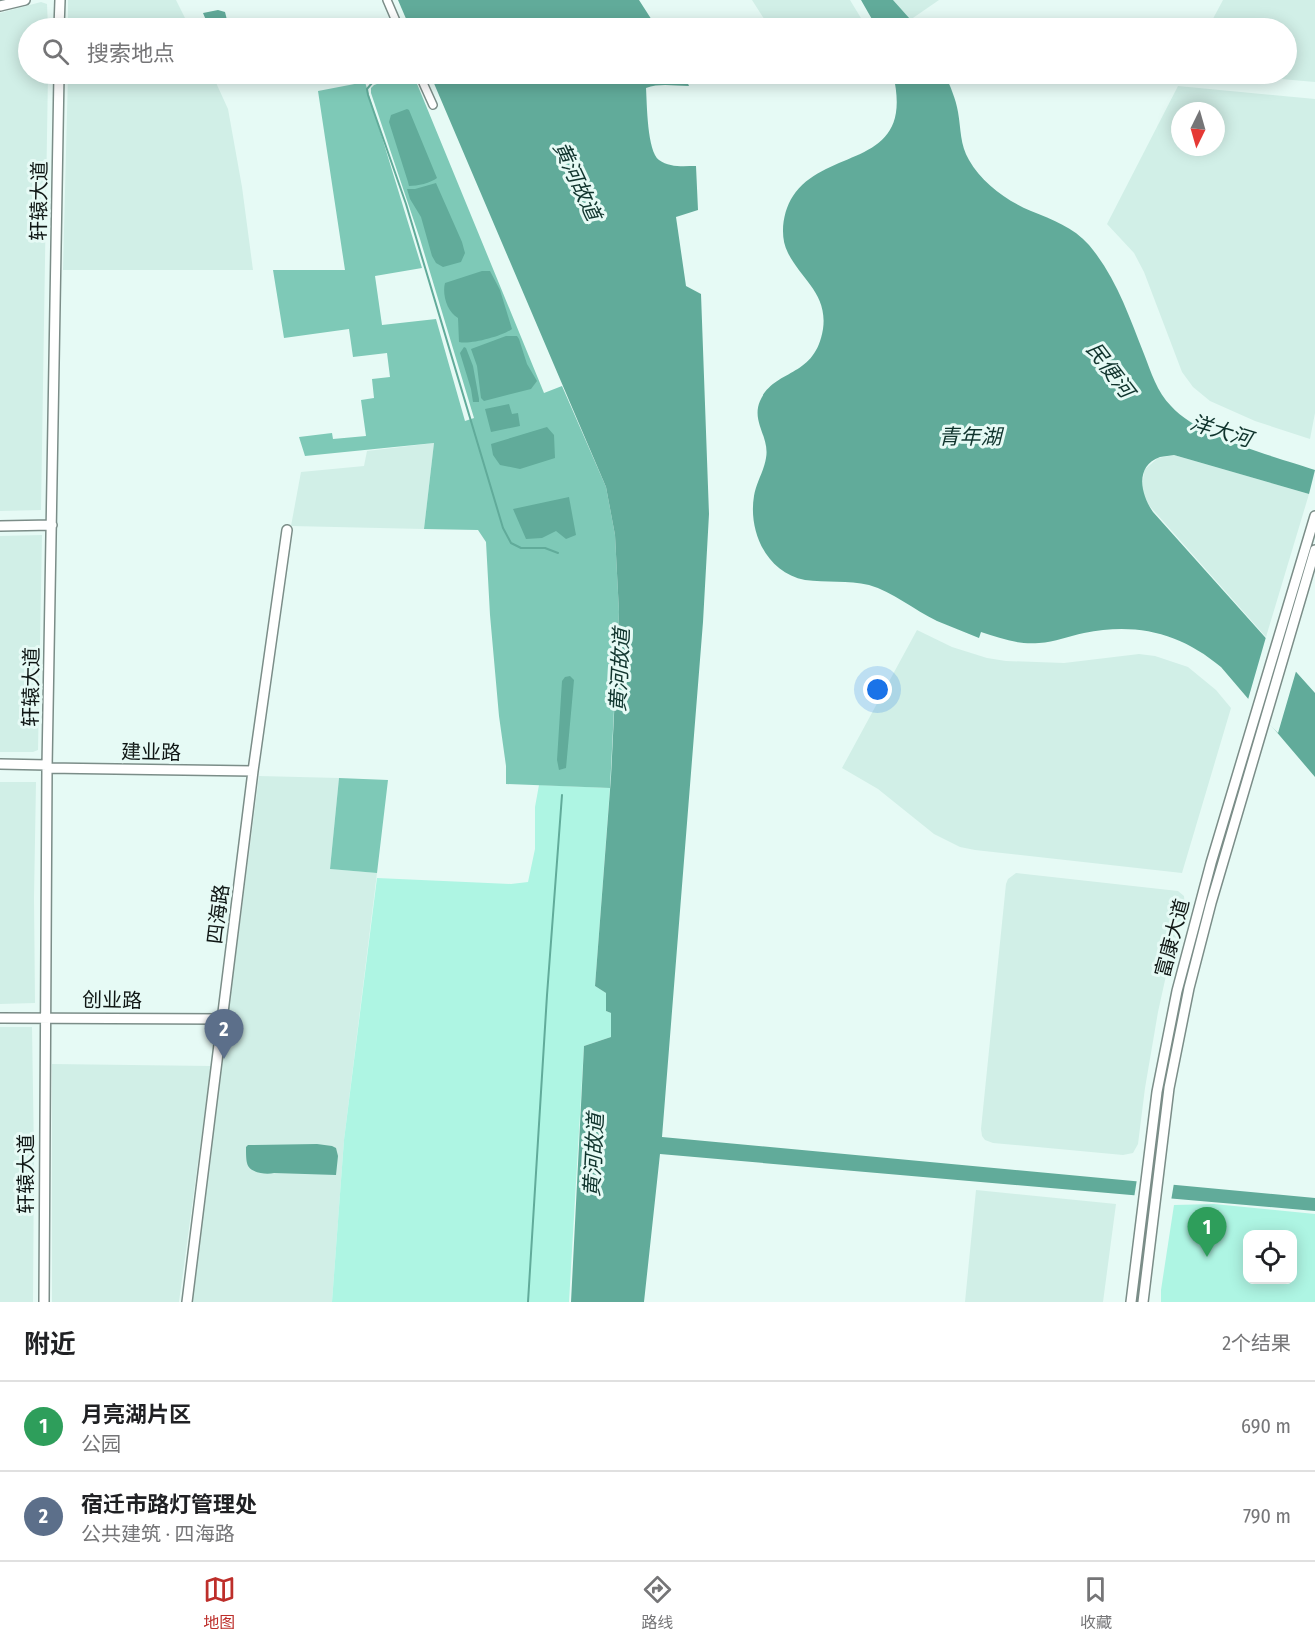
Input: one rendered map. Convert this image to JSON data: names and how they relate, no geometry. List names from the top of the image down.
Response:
{
  "streets": {
    "street": [
      "轩辕大道",
      "建业路",
      "四海路",
      "富康大道",
      "创业路"
    ]
  },
  "crossings": [
    ["轩辕大道", "建业路"],
    ["轩辕大道", "创业路"],
    ["建业路", "四海路"],
    ["四海路", "创业路"]
  ],
  "water": [
    "黄河故道",
    "民便河",
    "洋大河",
    "青年湖"
  ],
  "north": "bottom",
  "page": {
    "search": "搜索地点",
    "pins": ["2", "1"],
    "heading": ["附近", "2个结果"],
    "list": [
      {
        "mark": "1",
        "name": "月亮湖片区",
        "note": "公园",
        "value": "690 m"
      },
      {
        "mark": "2",
        "name": "宿迁市路灯管理处",
        "note": "公共建筑 · 四海路",
        "value": "790 m"
      }
    ],
    "nav": ["地图", "路线", "收藏"]
  }
}
